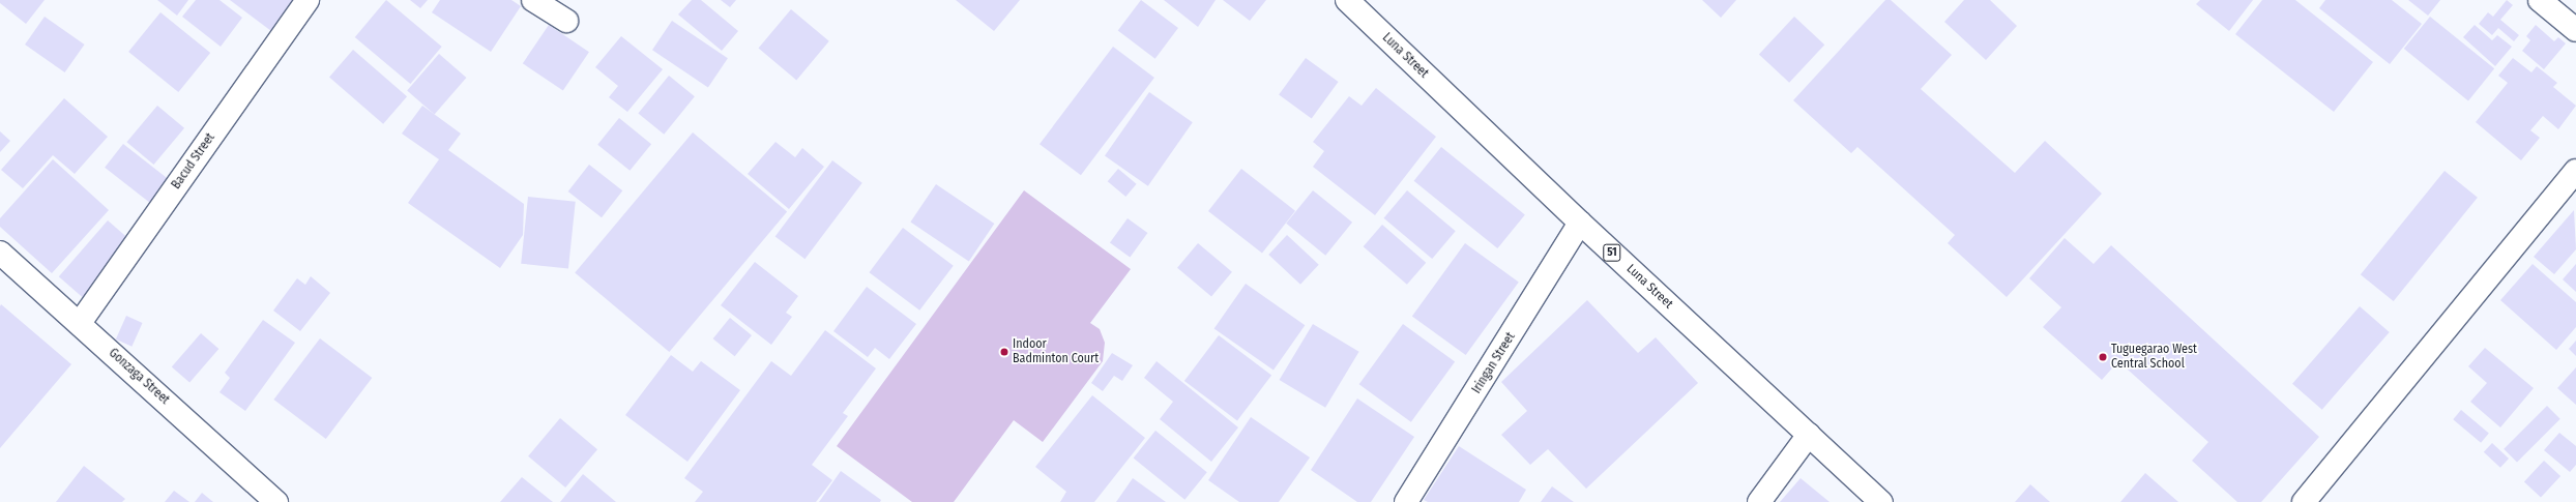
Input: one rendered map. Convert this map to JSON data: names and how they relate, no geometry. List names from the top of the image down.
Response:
{
  "streets": {
    "street": [
      "Luna Street",
      "Bacud Street",
      "51",
      "Iringan Street",
      "Gonzaga Street"
    ]
  },
  "crossings": [
    ["Luna Street", "Iringan Street"],
    ["Bacud Street", "Gonzaga Street"]
  ],
  "places": ["Indoor Badminton Court", "Tuguegarao West Central School"]
}
